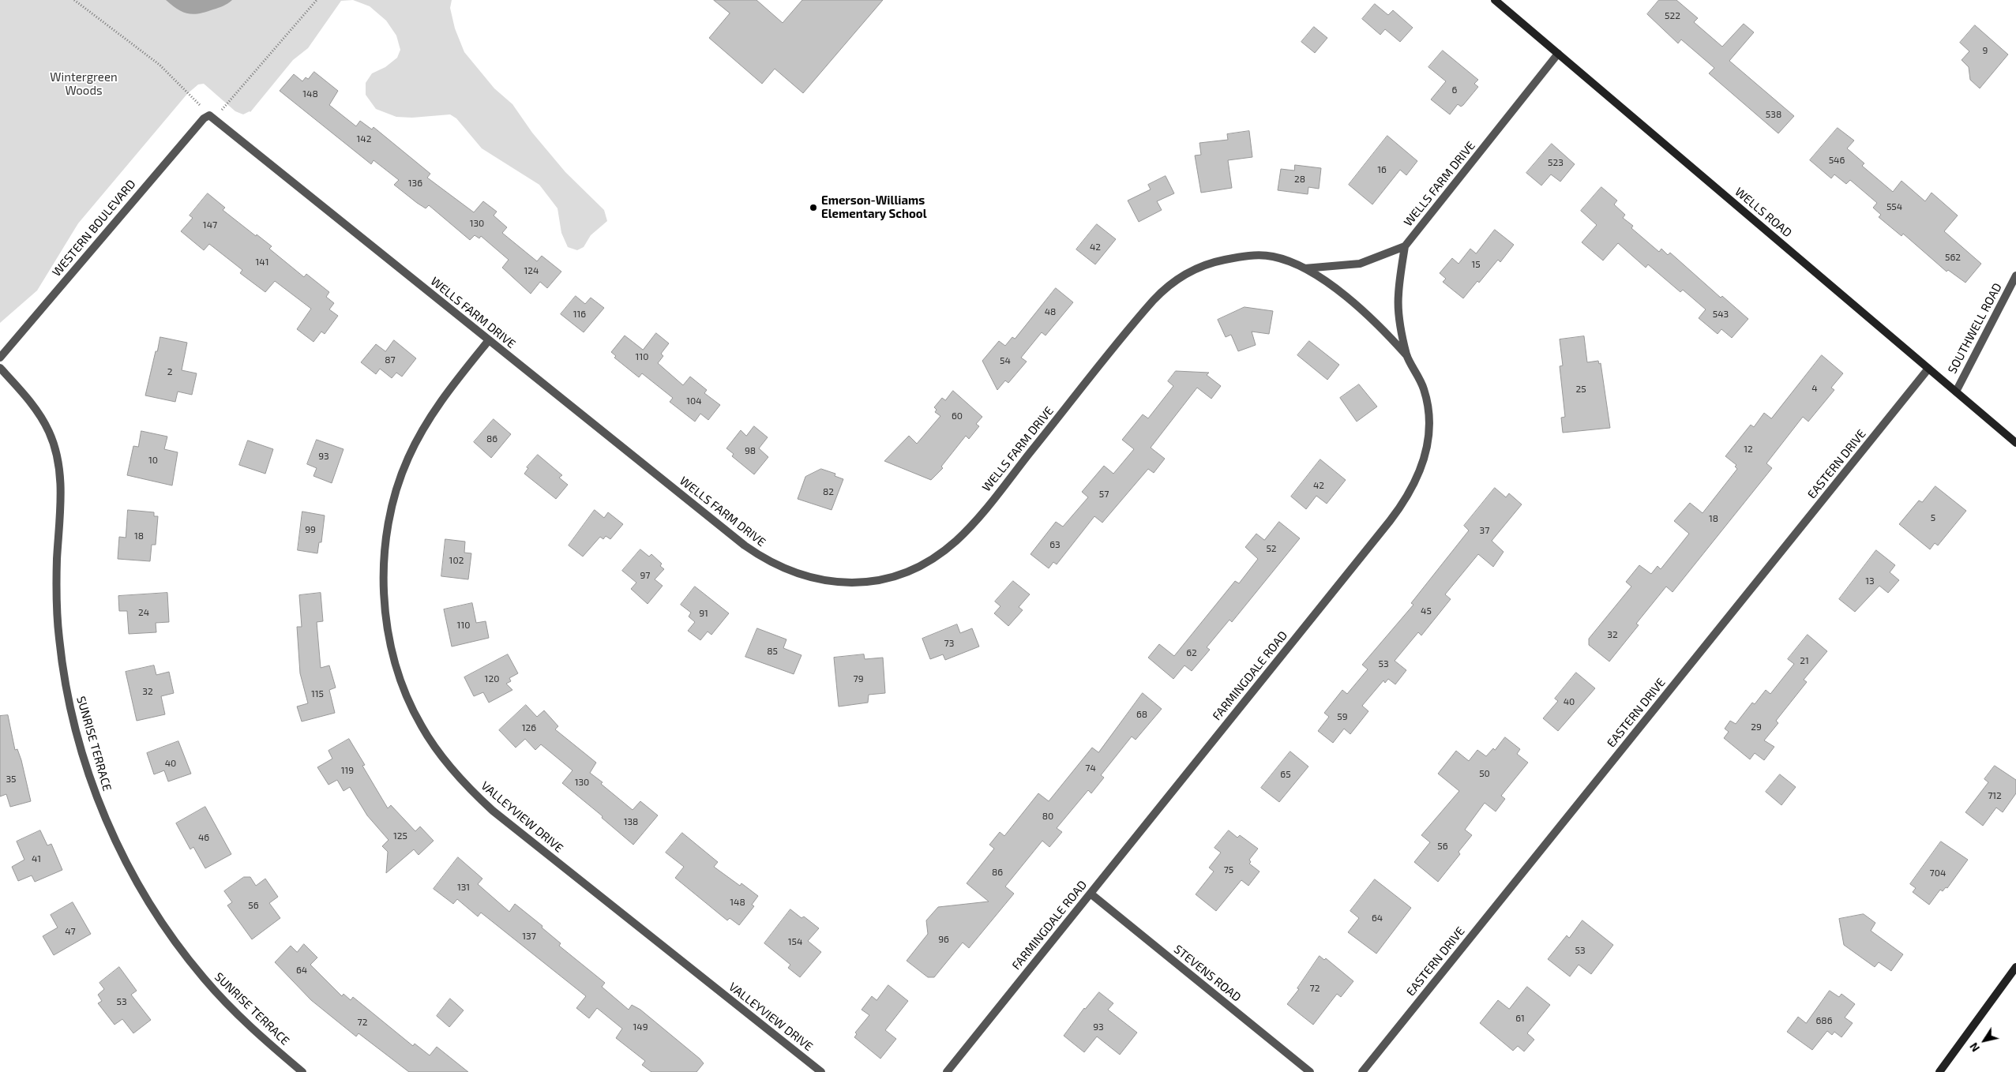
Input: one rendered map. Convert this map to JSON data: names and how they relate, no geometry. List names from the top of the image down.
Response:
{
  "streets": {
    "main road": ["WELLS ROAD"],
    "street": [
      "WELLS FARM DRIVE",
      "WESTERN BOULEVARD",
      "SOUTHWELL ROAD",
      "EASTERN DRIVE",
      "FARMINGDALE ROAD",
      "SUNRISE TERRACE",
      "VALLEYVIEW DRIVE",
      "STEVENS ROAD"
    ]
  },
  "crossings": [
    ["WELLS FARM DRIVE", "WELLS ROAD"],
    ["WELLS FARM DRIVE", "WESTERN BOULEVARD"],
    ["WELLS FARM DRIVE", "FARMINGDALE ROAD"],
    ["WELLS FARM DRIVE", "VALLEYVIEW DRIVE"],
    ["WELLS ROAD", "SOUTHWELL ROAD"],
    ["WELLS ROAD", "EASTERN DRIVE"],
    ["FARMINGDALE ROAD", "STEVENS ROAD"]
  ],
  "parks": ["Wintergreen Woods"],
  "places": ["Emerson-Williams Elementary School"],
  "house_numbers": [
    "522",
    "9",
    "6",
    "148",
    "538",
    "142",
    "546",
    "523",
    "16",
    "28",
    "136",
    "554",
    "130",
    "147",
    "42",
    "562",
    "141",
    "15",
    "124",
    "48",
    "116",
    "543",
    "110",
    "87",
    "54",
    "2",
    "4",
    "25",
    "104",
    "60",
    "86",
    "12",
    "98",
    "93",
    "10",
    "42",
    "82",
    "57",
    "5",
    "18",
    "99",
    "37",
    "18",
    "63",
    "52",
    "102",
    "97",
    "13",
    "45",
    "24",
    "91",
    "110",
    "32",
    "73",
    "85",
    "62",
    "21",
    "53",
    "120",
    "79",
    "32",
    "115",
    "40",
    "68",
    "59",
    "29",
    "126",
    "40",
    "74",
    "119",
    "50",
    "65",
    "35",
    "130",
    "712",
    "80",
    "138",
    "125",
    "46",
    "56",
    "41",
    "75",
    "86",
    "704",
    "131",
    "148",
    "56",
    "64",
    "47",
    "137",
    "96",
    "154",
    "53",
    "64",
    "72",
    "53",
    "61",
    "686",
    "72",
    "149",
    "93"
  ],
  "north": "bottom left"
}
